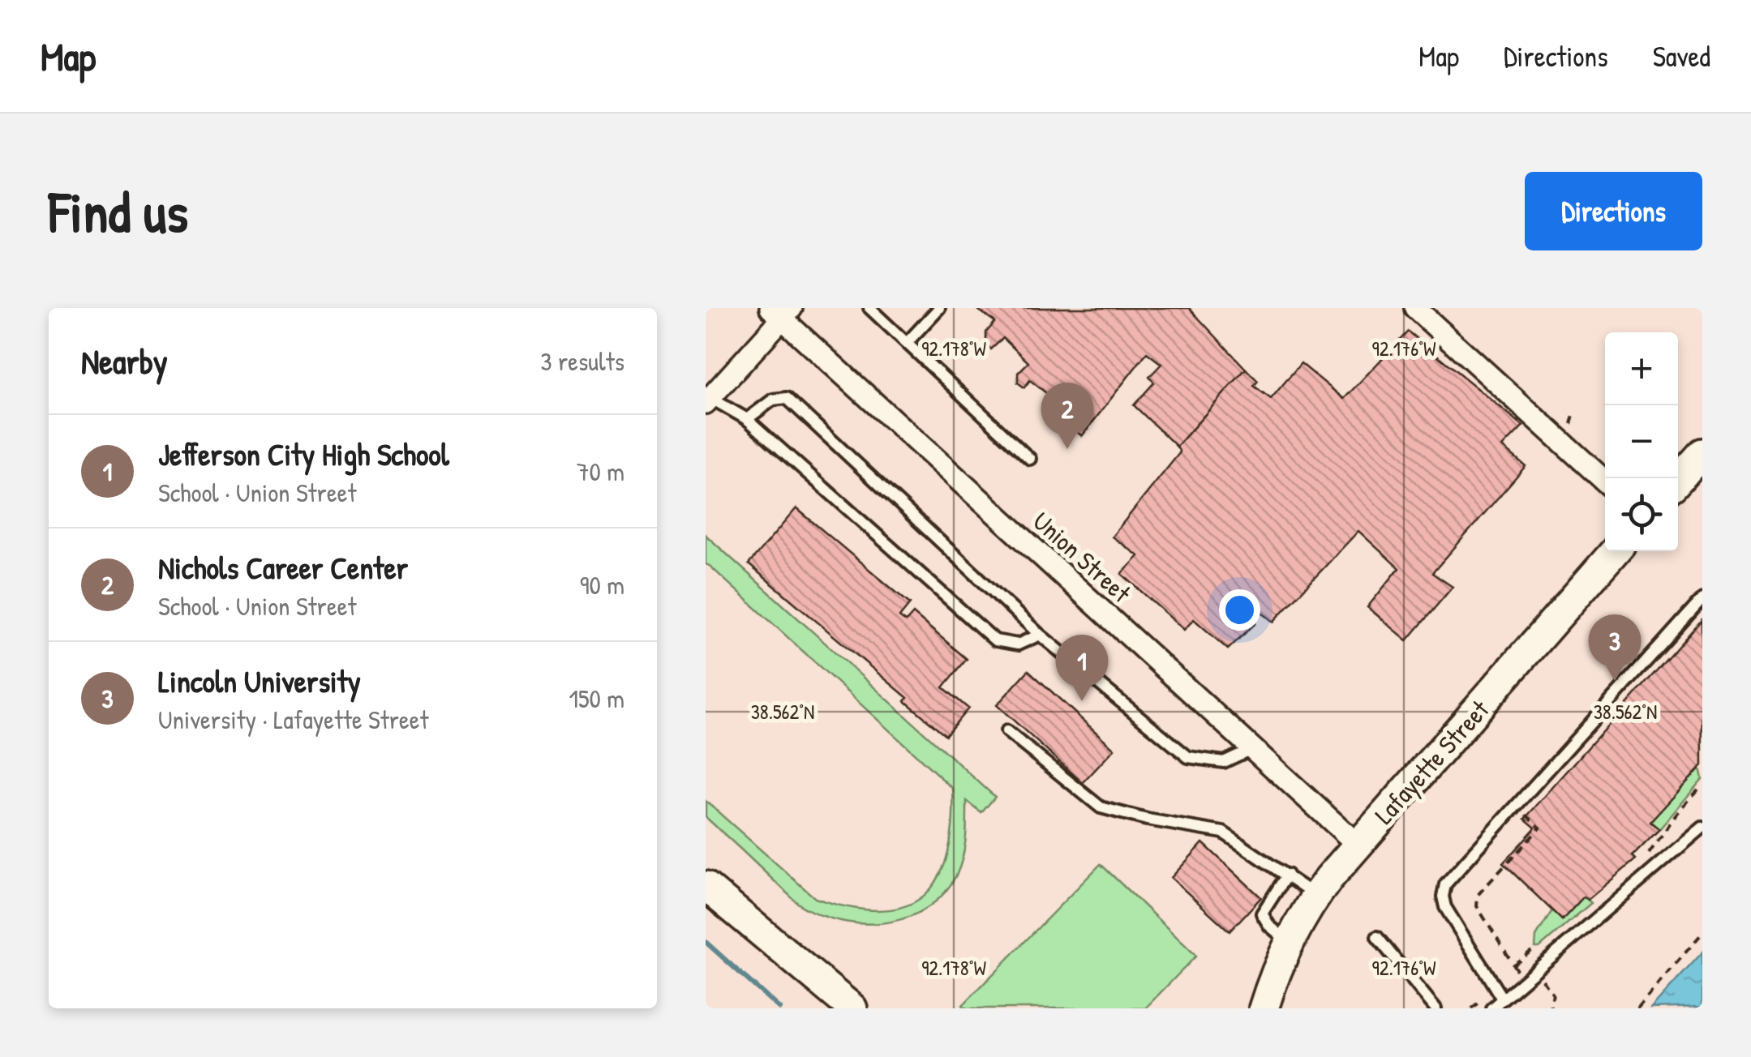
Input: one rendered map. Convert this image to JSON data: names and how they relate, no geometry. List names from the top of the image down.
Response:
{
  "streets": {
    "main road": ["Lafayette Street"],
    "street": ["Union Street"]
  },
  "crossings": [
    ["Union Street", "Lafayette Street"]
  ],
  "page": {
    "header": "Map",
    "nav": ["Map", "Directions", "Saved"],
    "buttons": "Directions",
    "title": "Find us",
    "heading": ["Nearby", "3 results"],
    "map_buttons": ["+", "−"],
    "pins": ["2", "3", "1"],
    "list": [
      {
        "mark": "1",
        "name": "Jefferson City High School",
        "note": "School · Union Street",
        "value": "70 m"
      },
      {
        "mark": "2",
        "name": "Nichols Career Center",
        "note": "School · Union Street",
        "value": "90 m"
      },
      {
        "mark": "3",
        "name": "Lincoln University",
        "note": "University · Lafayette Street",
        "value": "150 m"
      }
    ]
  },
  "coordinates": ["92.178°W", "92.176°W", "38.562°N"]
}
